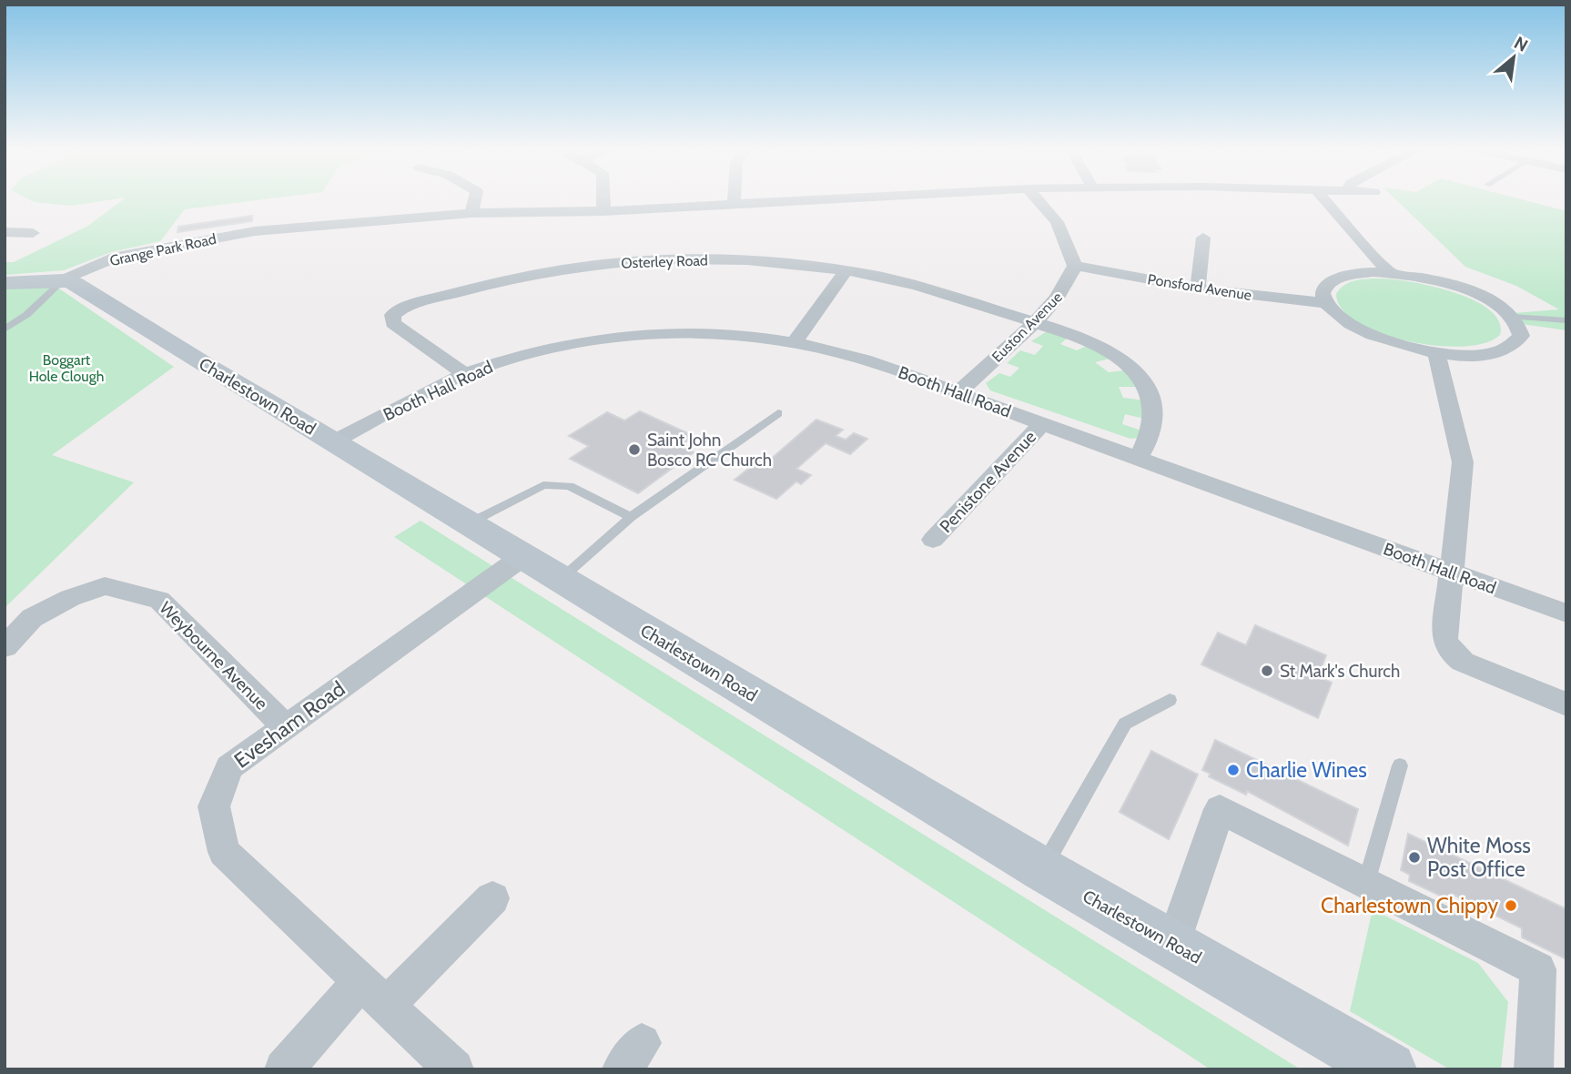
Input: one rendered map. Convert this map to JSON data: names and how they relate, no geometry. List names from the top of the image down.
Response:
{
  "streets": {
    "street": [
      "Grange Park Road",
      "Osterley Road",
      "Ponsford Avenue",
      "Euston Avenue",
      "Booth Hall Road",
      "Charlestown Road",
      "Penistone Avenue",
      "Weybourne Avenue",
      "Evesham Road"
    ]
  },
  "crossings": [
    ["Grange Park Road", "Charlestown Road"],
    ["Osterley Road", "Euston Avenue"],
    ["Osterley Road", "Booth Hall Road"],
    ["Ponsford Avenue", "Euston Avenue"],
    ["Euston Avenue", "Booth Hall Road"],
    ["Booth Hall Road", "Charlestown Road"],
    ["Booth Hall Road", "Penistone Avenue"],
    ["Charlestown Road", "Evesham Road"],
    ["Weybourne Avenue", "Evesham Road"]
  ],
  "parks": ["Boggart Hole Clough"],
  "places": [
    "Saint John Bosco RC Church",
    "St Mark's Church",
    "Charlie Wines",
    "White Moss Post Office",
    "Charlestown Chippy"
  ],
  "north": "top right"
}
